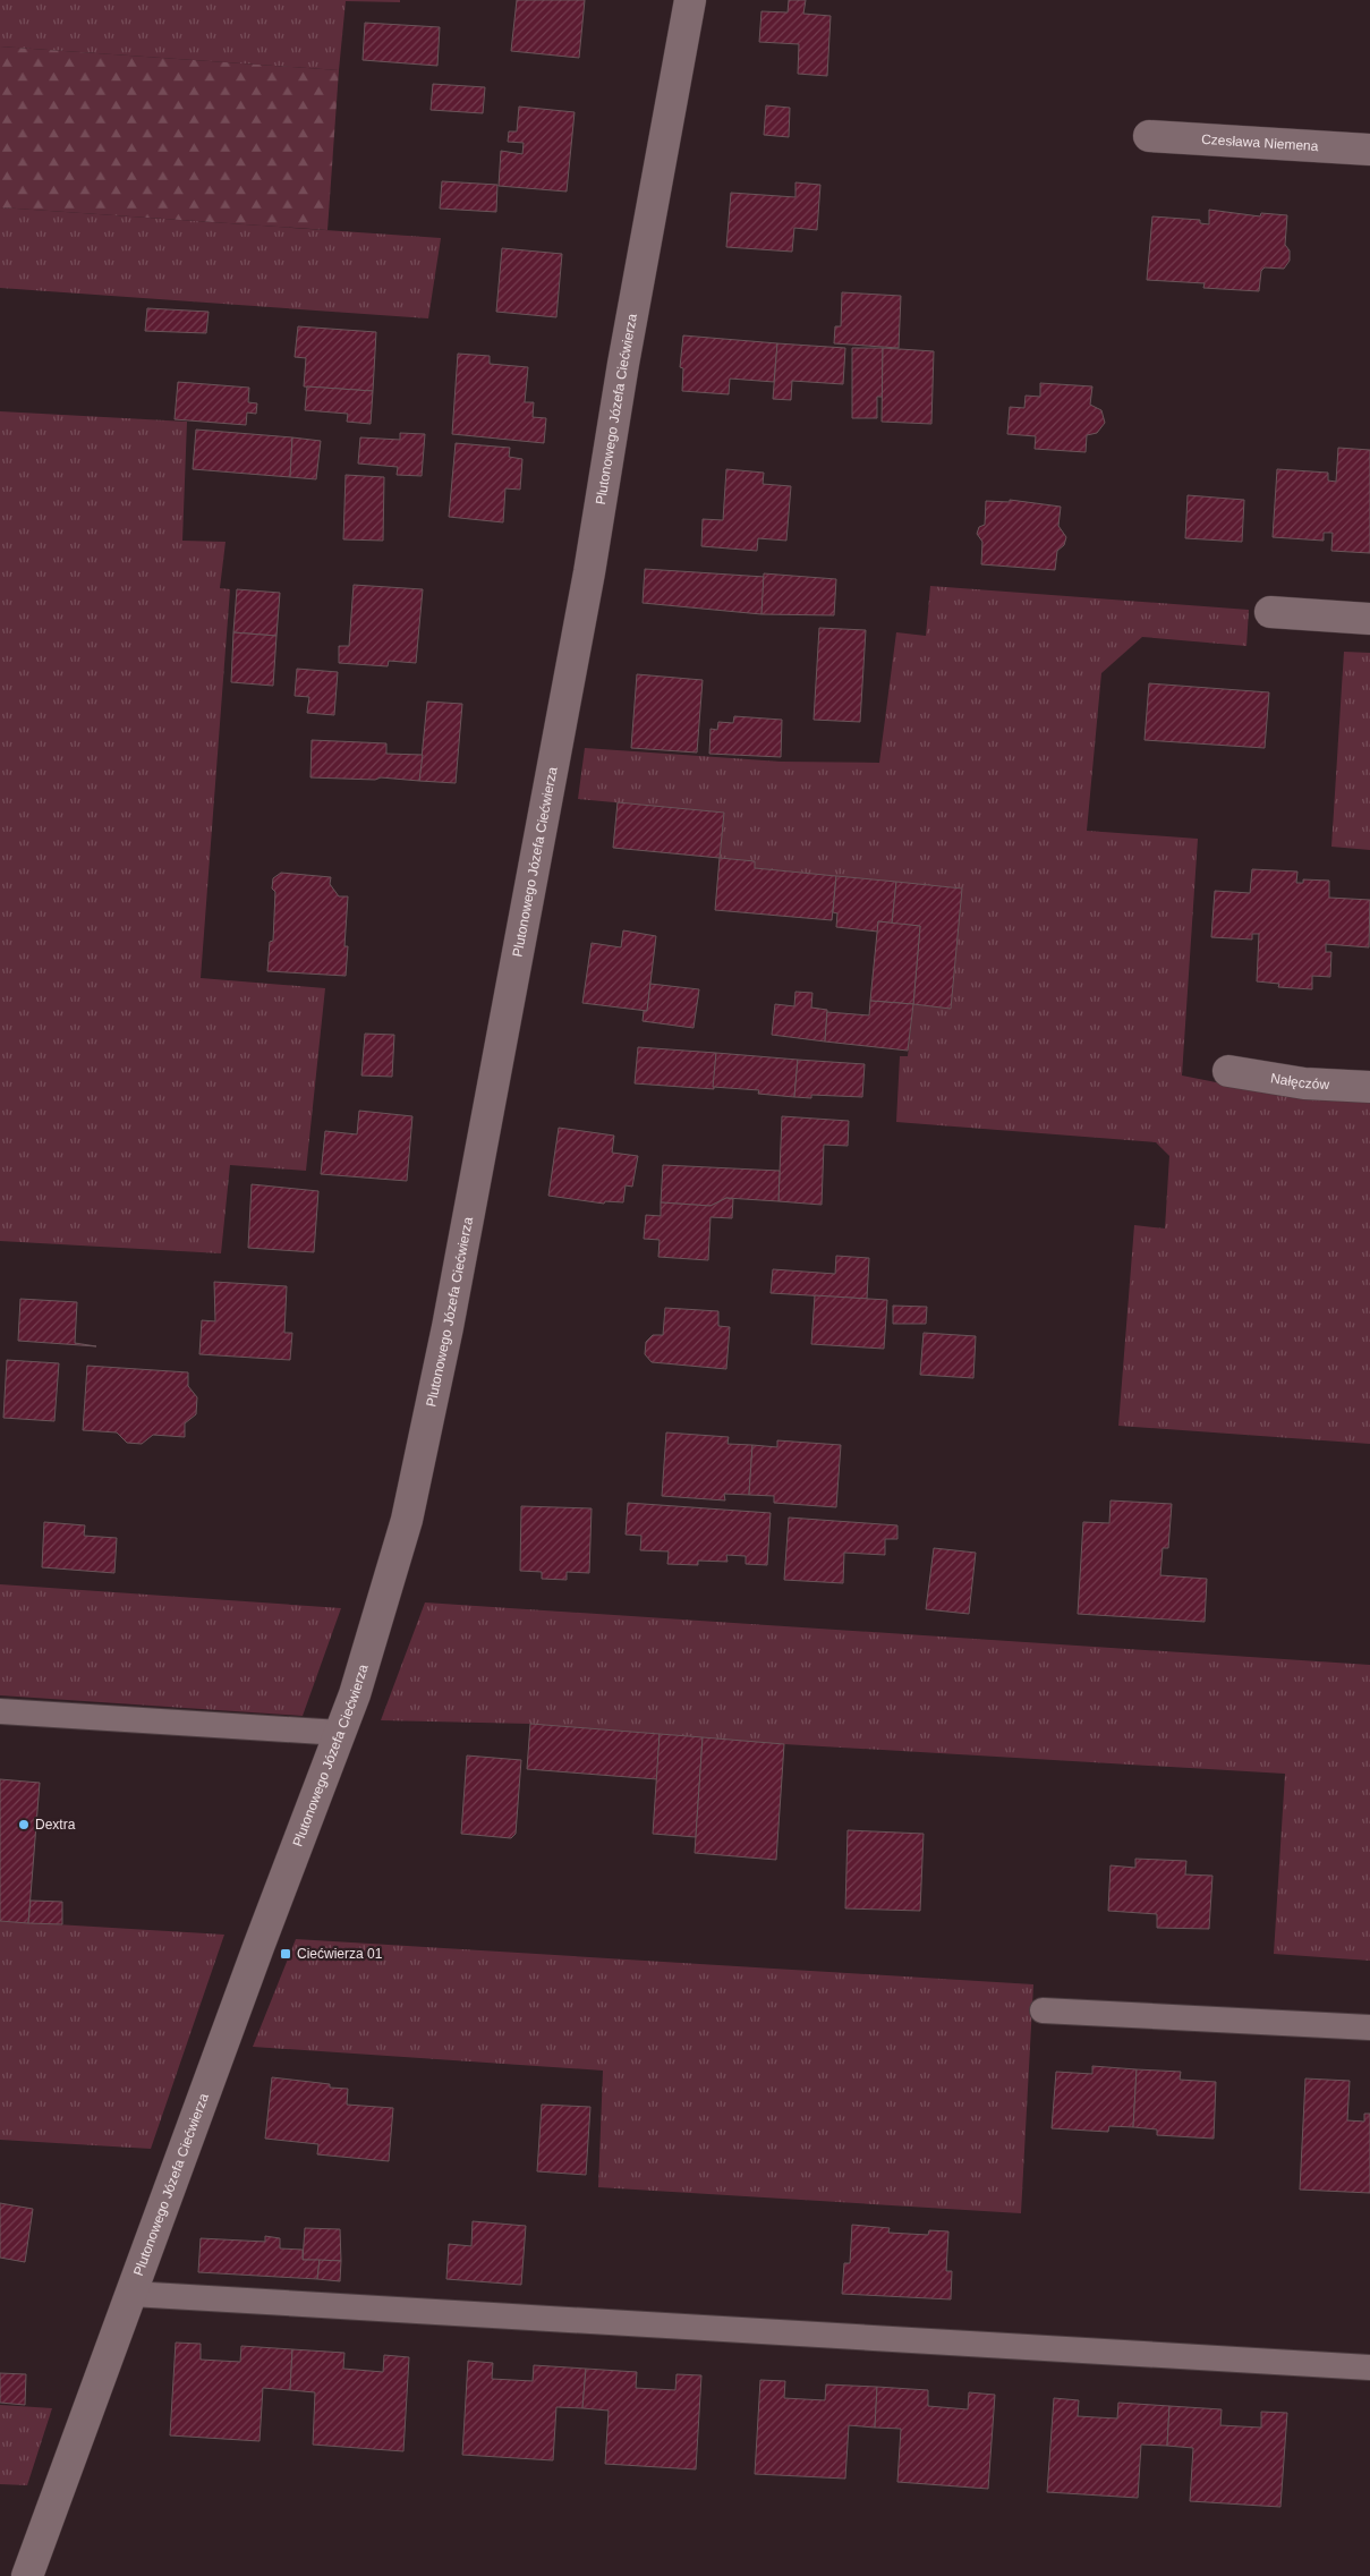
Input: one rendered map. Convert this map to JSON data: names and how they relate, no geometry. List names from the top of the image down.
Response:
{
  "streets": {
    "street": ["Czesława Niemena", "Plutonowego Józefa Ciećwierza", "Nałęczów"]
  },
  "places": {
    "other": ["Dextra"],
    "transit": ["Ciećwierza 01"]
  }
}
